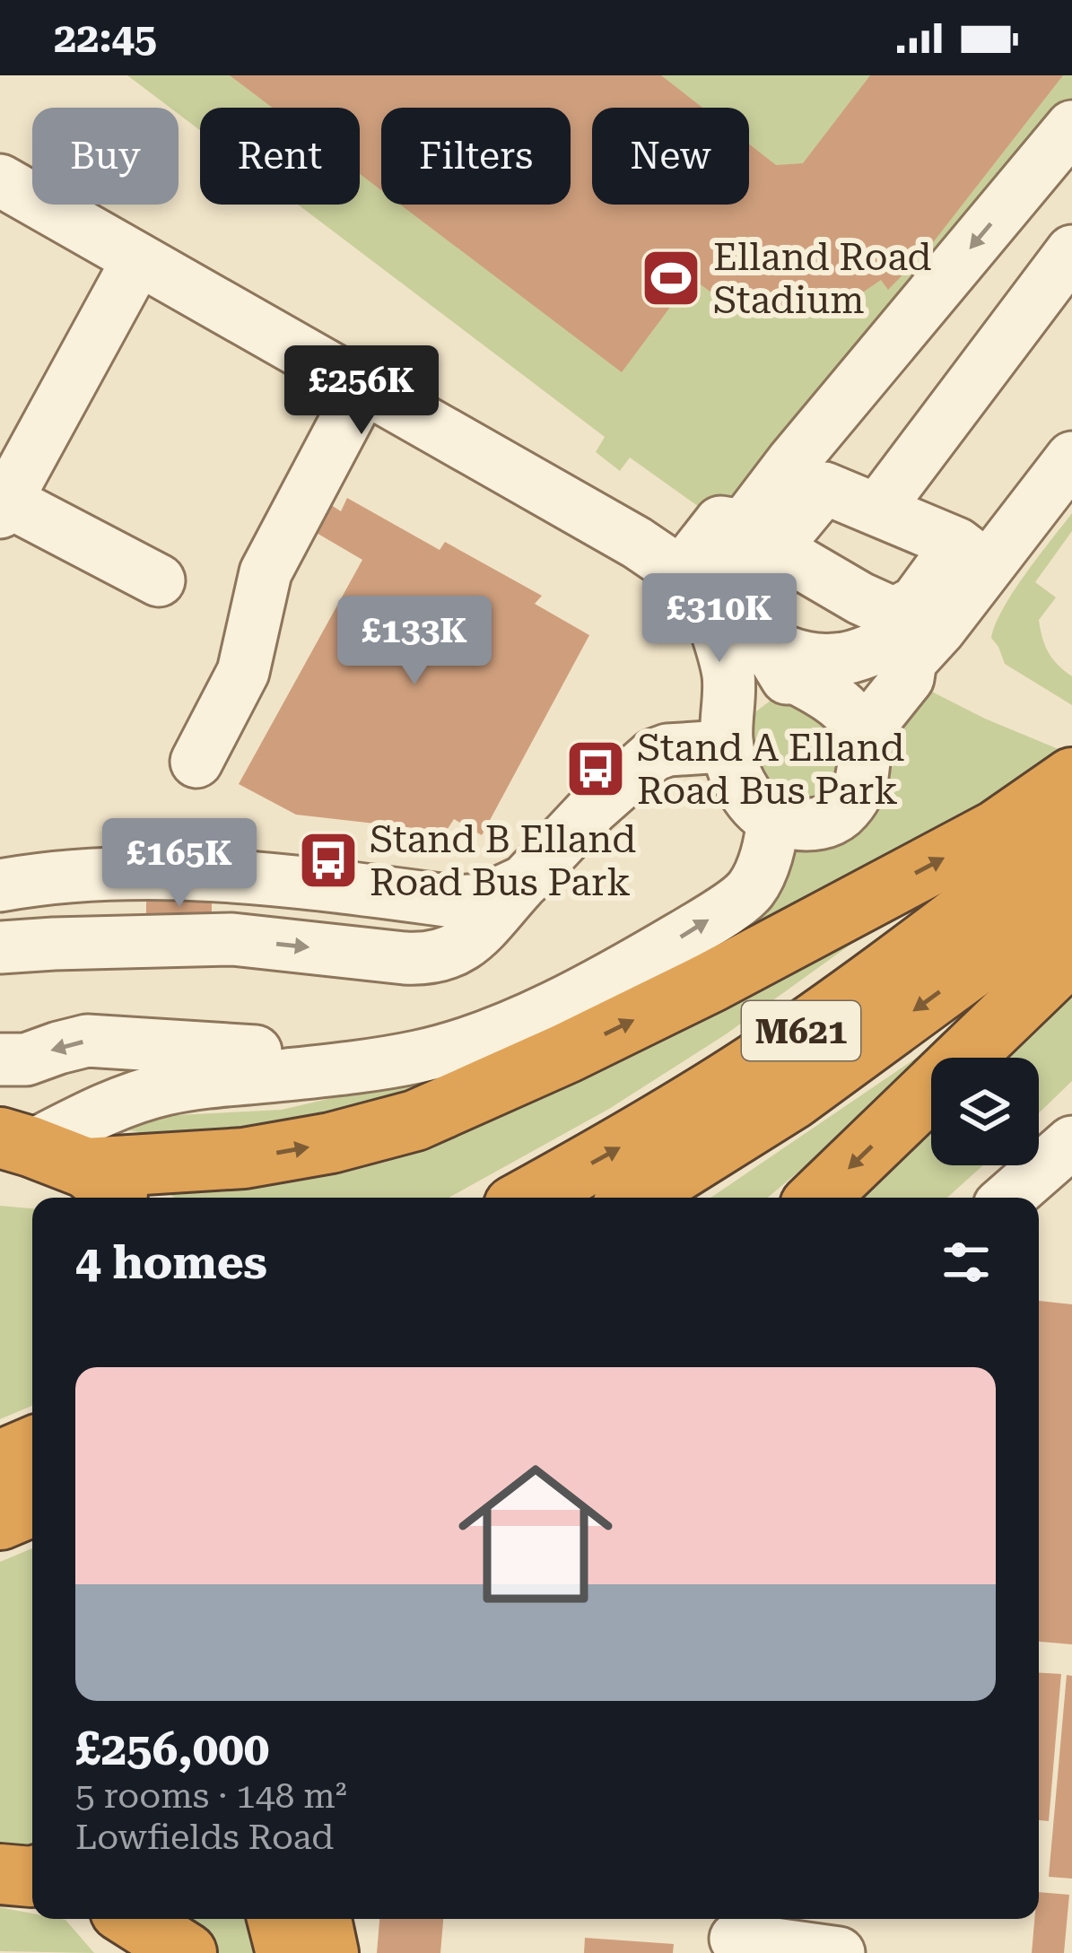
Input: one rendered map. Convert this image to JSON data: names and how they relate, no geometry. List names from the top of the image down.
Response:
{
  "streets": {
    "highway": ["M621"]
  },
  "places": {
    "sports": ["Elland Road Stadium"],
    "bus stop": ["Stand A Elland Road Bus Park", "Stand B Elland Road Bus Park"]
  },
  "page": {
    "status": "22:45",
    "chip": [
      "Buy",
      "Rent",
      "Filters",
      "New"
    ],
    "price": [
      "£256K",
      "£310K",
      "£133K",
      "£165K"
    ],
    "heading": "4 homes",
    "list": [
      {
        "name": "£256,000",
        "note": "5 rooms · 148 m² · Lowfields Road"
      }
    ]
  }
}
